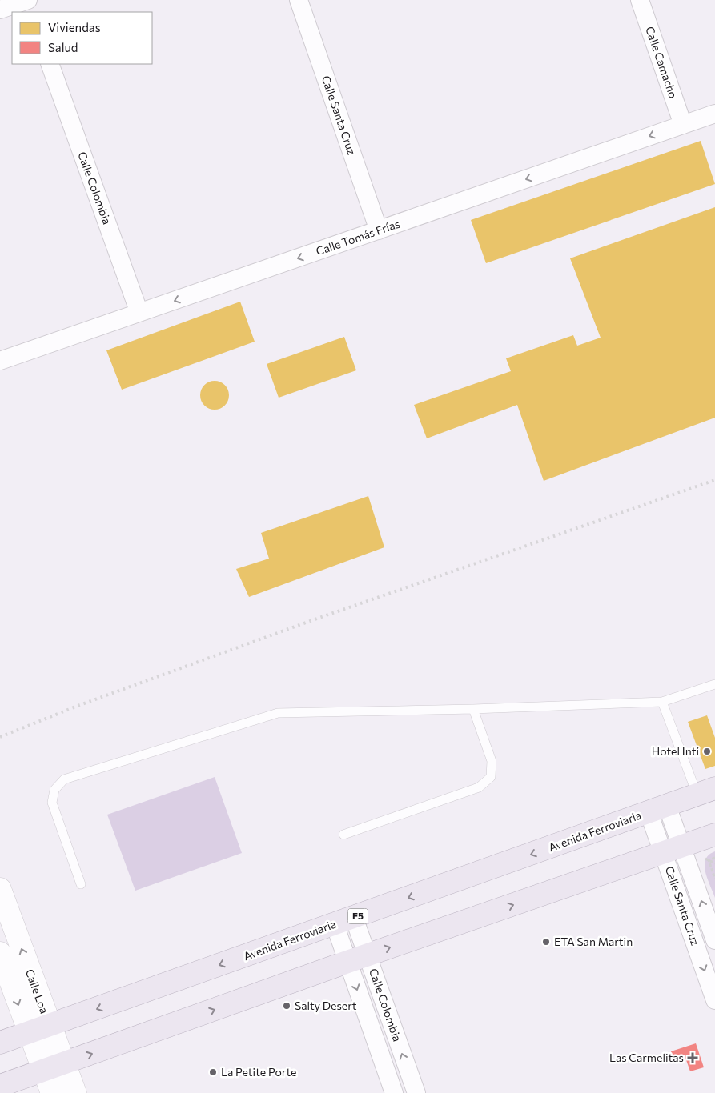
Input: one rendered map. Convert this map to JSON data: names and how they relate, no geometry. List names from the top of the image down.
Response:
{
  "streets": {
    "highway": ["Avenida Ferroviaria", "F5"],
    "street": [
      "Calle Camacho",
      "Calle Santa Cruz",
      "Calle Colombia",
      "Calle Tomás Frías",
      "Calle Loa"
    ]
  },
  "crossings": [
    ["Calle Camacho", "Calle Tomás Frías"],
    ["Calle Santa Cruz", "Calle Tomás Frías"],
    ["Calle Santa Cruz", "Avenida Ferroviaria"],
    ["Calle Colombia", "Calle Tomás Frías"],
    ["Calle Colombia", "Avenida Ferroviaria"],
    ["Avenida Ferroviaria", "Calle Loa"]
  ],
  "one_way": ["Calle Tomás Frías"],
  "places": {
    "other": [
      "Hotel Inti",
      "ETA San Martin",
      "Salty Desert",
      "La Petite Porte"
    ],
    "health": ["Las Carmelitas"]
  },
  "legend": ["Viviendas", "Salud"]
}
